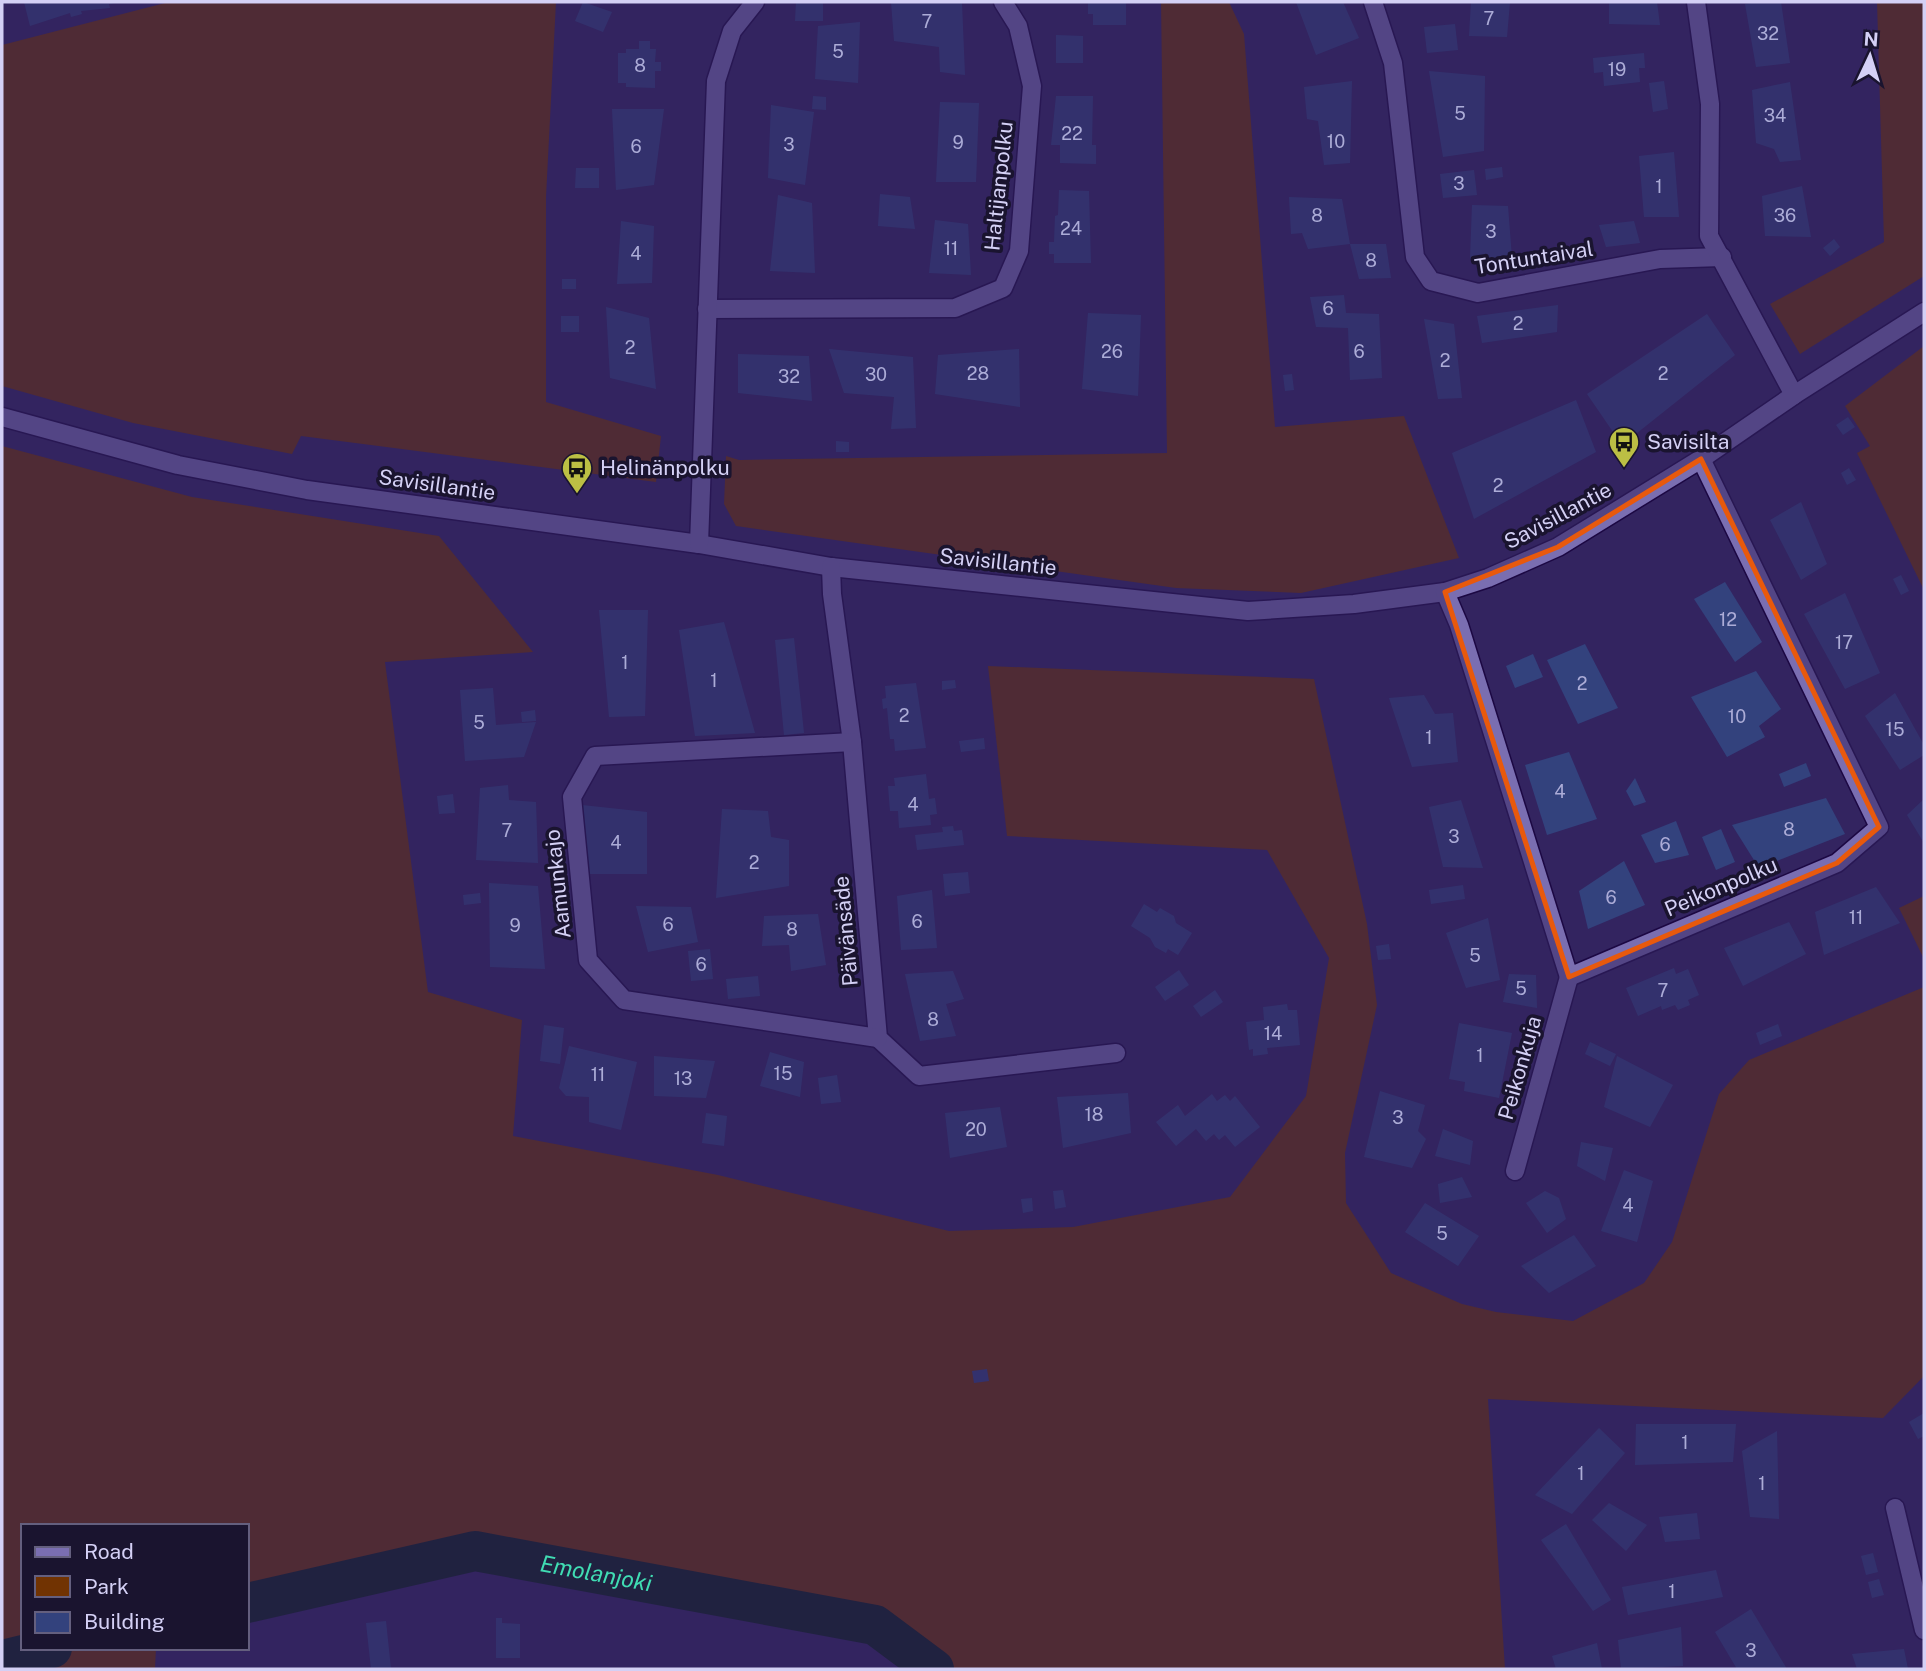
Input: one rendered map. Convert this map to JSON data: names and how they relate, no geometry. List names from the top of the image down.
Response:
{
  "streets": {
    "street": [
      "Haltijanpolku",
      "Tontuntaival",
      "Savisillantie",
      "Aamunkajo",
      "Peikonpolku",
      "Päivänsäde",
      "Peikonkuja"
    ]
  },
  "crossings": [
    ["Savisillantie", "Peikonpolku"],
    ["Savisillantie", "Päivänsäde"],
    ["Aamunkajo", "Päivänsäde"],
    ["Peikonpolku", "Peikonkuja"]
  ],
  "water": ["Emolanjoki"],
  "places": {
    "bus stop": ["Savisilta", "Helinänpolku"]
  },
  "house_numbers": [
    "7",
    "7",
    "32",
    "5",
    "8",
    "19",
    "5",
    "34",
    "22",
    "10",
    "9",
    "3",
    "6",
    "3",
    "1",
    "8",
    "36",
    "24",
    "3",
    "11",
    "4",
    "8",
    "6",
    "2",
    "2",
    "26",
    "6",
    "2",
    "28",
    "2",
    "30",
    "32",
    "2",
    "12",
    "17",
    "1",
    "1",
    "2",
    "2",
    "10",
    "5",
    "15",
    "1",
    "4",
    "4",
    "8",
    "7",
    "3",
    "4",
    "6",
    "2",
    "6",
    "11",
    "6",
    "6",
    "9",
    "8",
    "5",
    "6",
    "5",
    "7",
    "8",
    "14",
    "1",
    "15",
    "11",
    "13",
    "18",
    "3",
    "20",
    "4",
    "5",
    "1",
    "1",
    "1",
    "1",
    "3"
  ],
  "legend": ["Road", "Park", "Building"],
  "north": "top"
}
